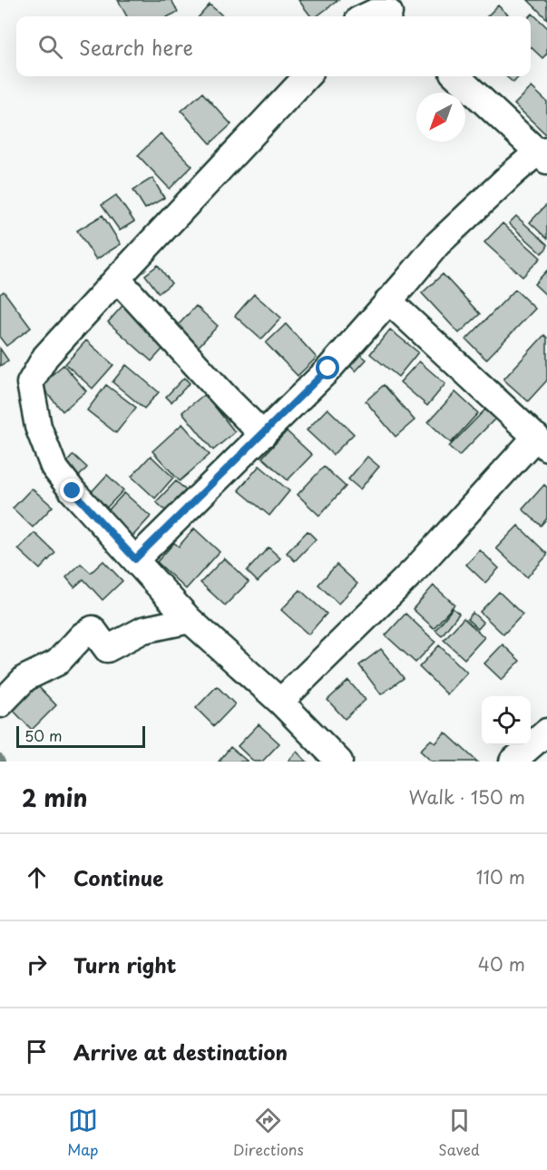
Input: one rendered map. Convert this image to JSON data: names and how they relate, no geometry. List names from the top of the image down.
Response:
{
  "scale_bar": "50 m",
  "north": "bottom left",
  "page": {
    "search": "Search here",
    "scale": "50 m",
    "heading": ["2 min", "Walk · 150 m"],
    "list": [
      ["Continue", "110 m"],
      ["Turn right", "40 m"],
      "Arrive at destination"
    ],
    "nav": ["Map", "Directions", "Saved"]
  }
}
